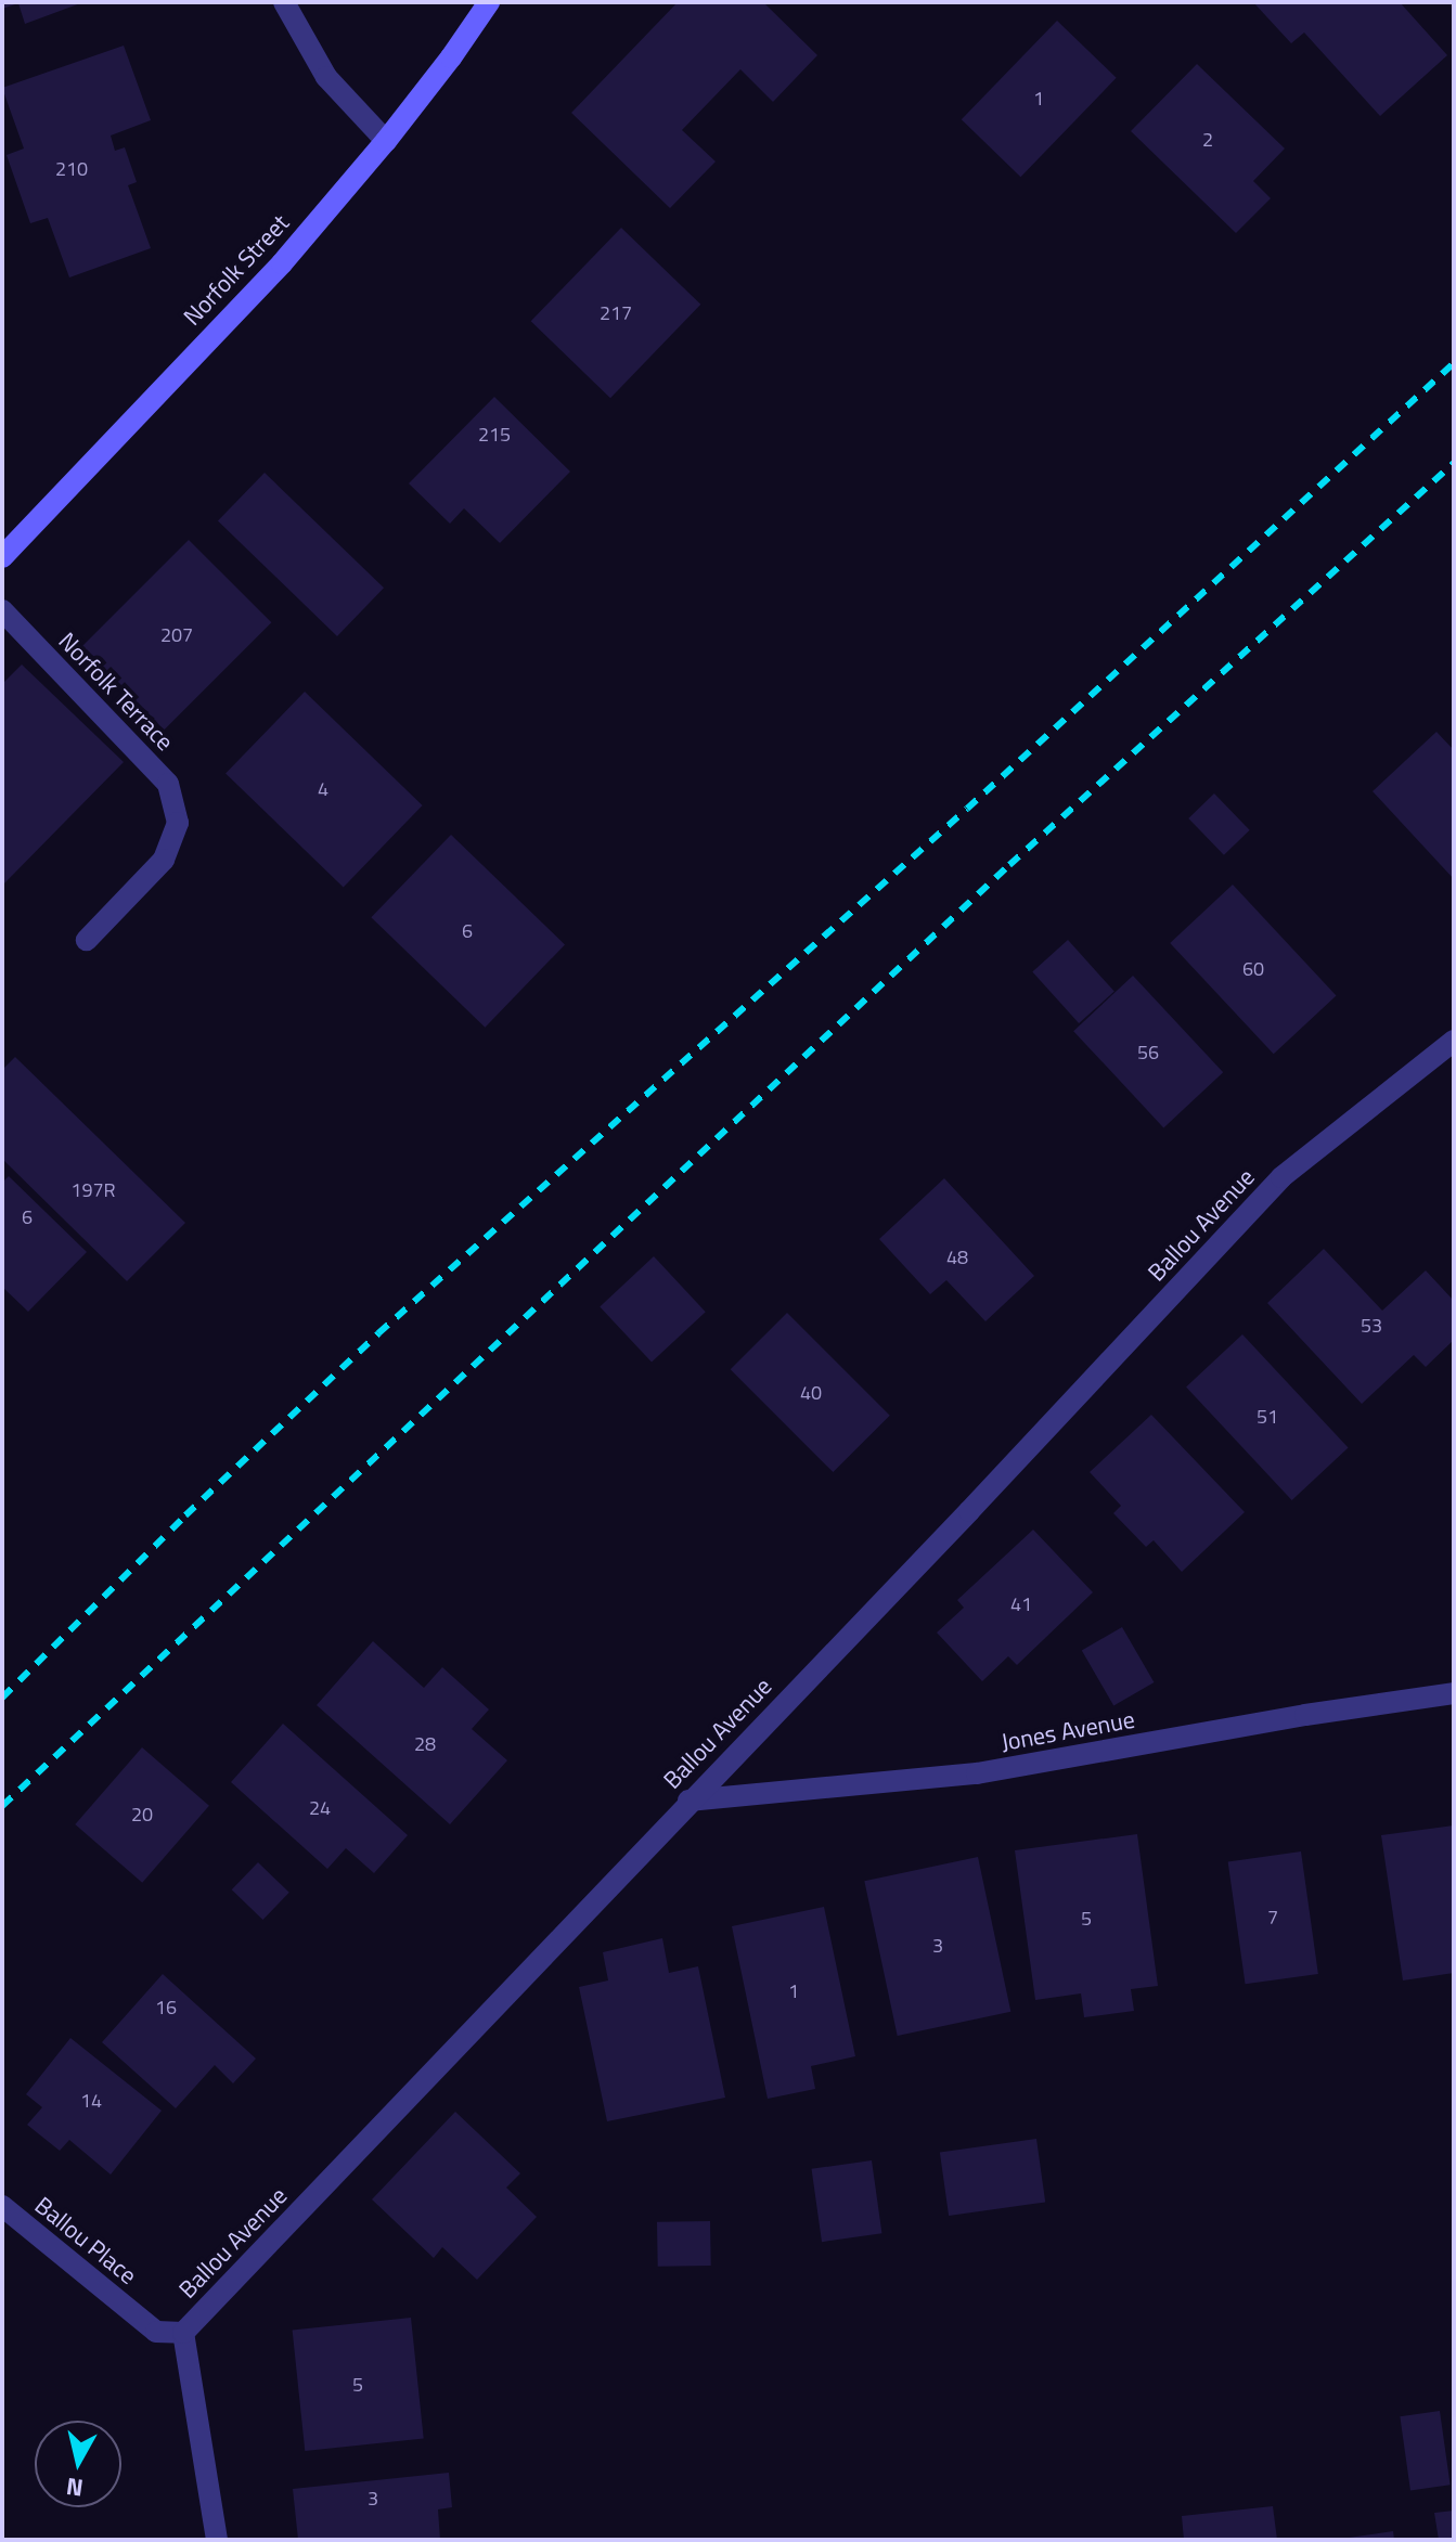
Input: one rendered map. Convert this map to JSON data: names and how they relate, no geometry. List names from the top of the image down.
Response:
{
  "streets": {
    "main road": ["Norfolk Street"],
    "street": [
      "Norfolk Terrace",
      "Ballou Avenue",
      "Jones Avenue",
      "Ballou Place"
    ]
  },
  "crossings": [
    ["Ballou Avenue", "Jones Avenue"],
    ["Ballou Avenue", "Ballou Place"]
  ],
  "house_numbers": [
    "1",
    "2",
    "210",
    "217",
    "215",
    "207",
    "4",
    "6",
    "60",
    "56",
    "197R",
    "6",
    "48",
    "53",
    "40",
    "51",
    "41",
    "28",
    "24",
    "20",
    "7",
    "5",
    "3",
    "1",
    "16",
    "14",
    "5",
    "3"
  ],
  "north": "bottom"
}
